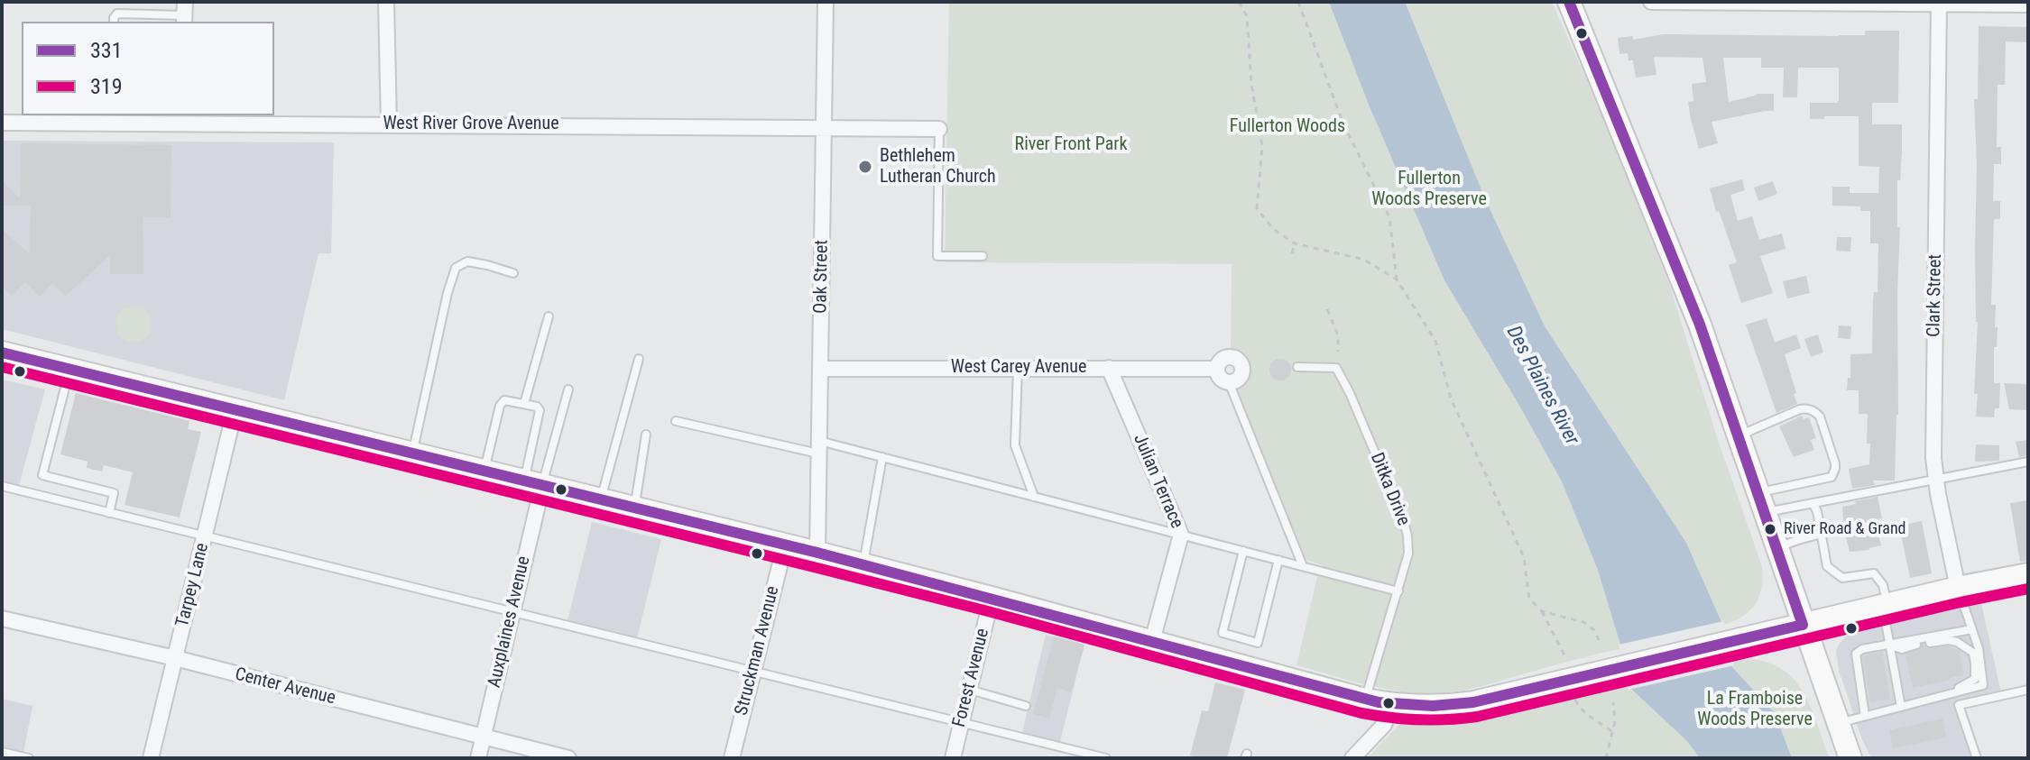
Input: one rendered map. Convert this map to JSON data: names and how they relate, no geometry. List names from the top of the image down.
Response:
{
  "streets": {
    "street": [
      "West River Grove Avenue",
      "Oak Street",
      "Clark Street",
      "West Carey Avenue",
      "Julian Terrace",
      "Tarpey Lane",
      "Auxplaines Avenue",
      "Struckman Avenue",
      "Forest Avenue",
      "Center Avenue"
    ],
    "lane": ["Ditka Drive"]
  },
  "crossings": [
    ["West River Grove Avenue", "Oak Street"],
    ["Oak Street", "West Carey Avenue"],
    ["West Carey Avenue", "Julian Terrace"],
    ["Tarpey Lane", "Center Avenue"],
    ["Auxplaines Avenue", "Center Avenue"]
  ],
  "water": ["Des Plaines River"],
  "parks": [
    "Fullerton Woods",
    "River Front Park",
    "Fullerton Woods Preserve",
    "La Framboise Woods Preserve"
  ],
  "places": ["Bethlehem Lutheran Church", "River Road & Grand"],
  "lines": ["transit line 331", "transit line 319"],
  "legend": ["331", "319"]
}
